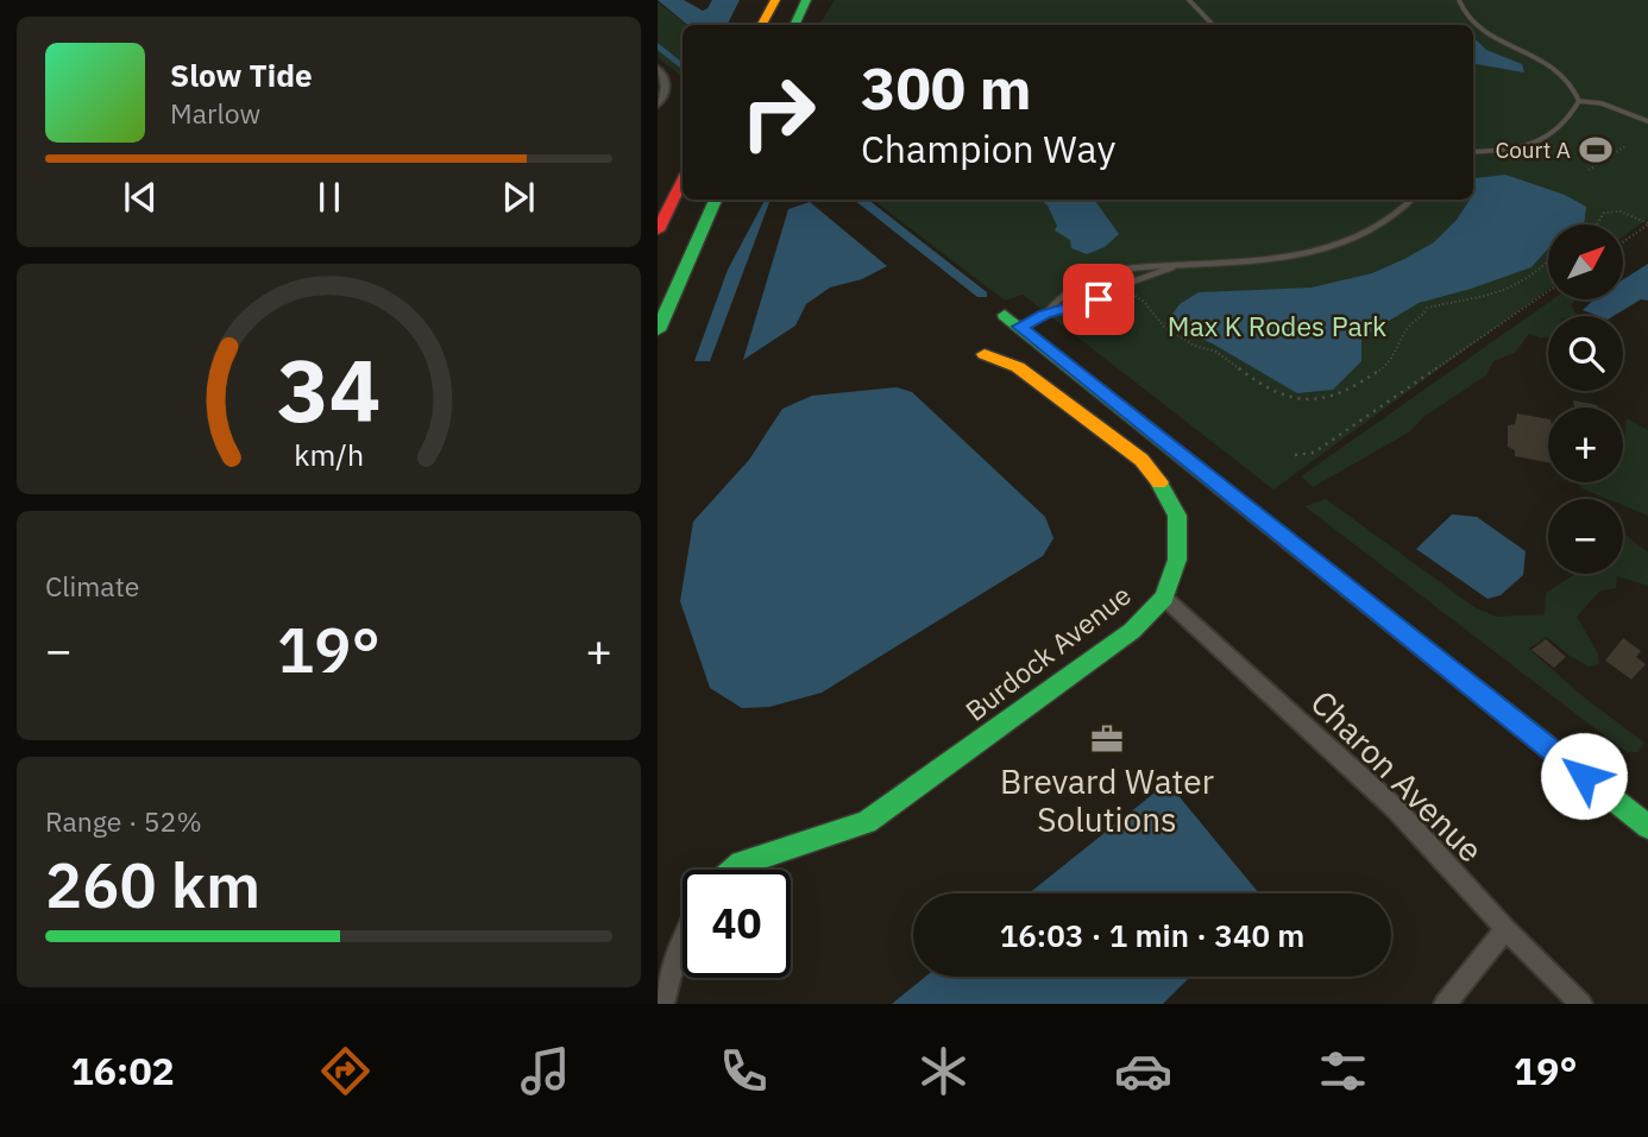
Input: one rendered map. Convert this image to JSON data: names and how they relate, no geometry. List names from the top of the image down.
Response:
{
  "streets": {
    "main road": ["Burdock Avenue"],
    "street": ["Charon Avenue"]
  },
  "crossings": [
    ["Burdock Avenue", "Charon Avenue"]
  ],
  "parks": ["Max K Rodes Park"],
  "places": {
    "sports": ["Court A"],
    "office": ["Brevard Water Solutions"]
  },
  "north": "top right",
  "page": {
    "turn": ["300 m", "Champion Way"],
    "song": ["Slow Tide", "Marlow"],
    "map_buttons": ["+", "−"],
    "tile": [
      "Climate",
      ["Range · 52%", "260 km"]
    ],
    "heat": ["−", "19°", "+"],
    "limit": "40",
    "trip": "16:03 · 1 min · 340 m",
    "tabs": ["16:02", "19°"],
    "gauge": ["34", "km/h"]
  }
}
